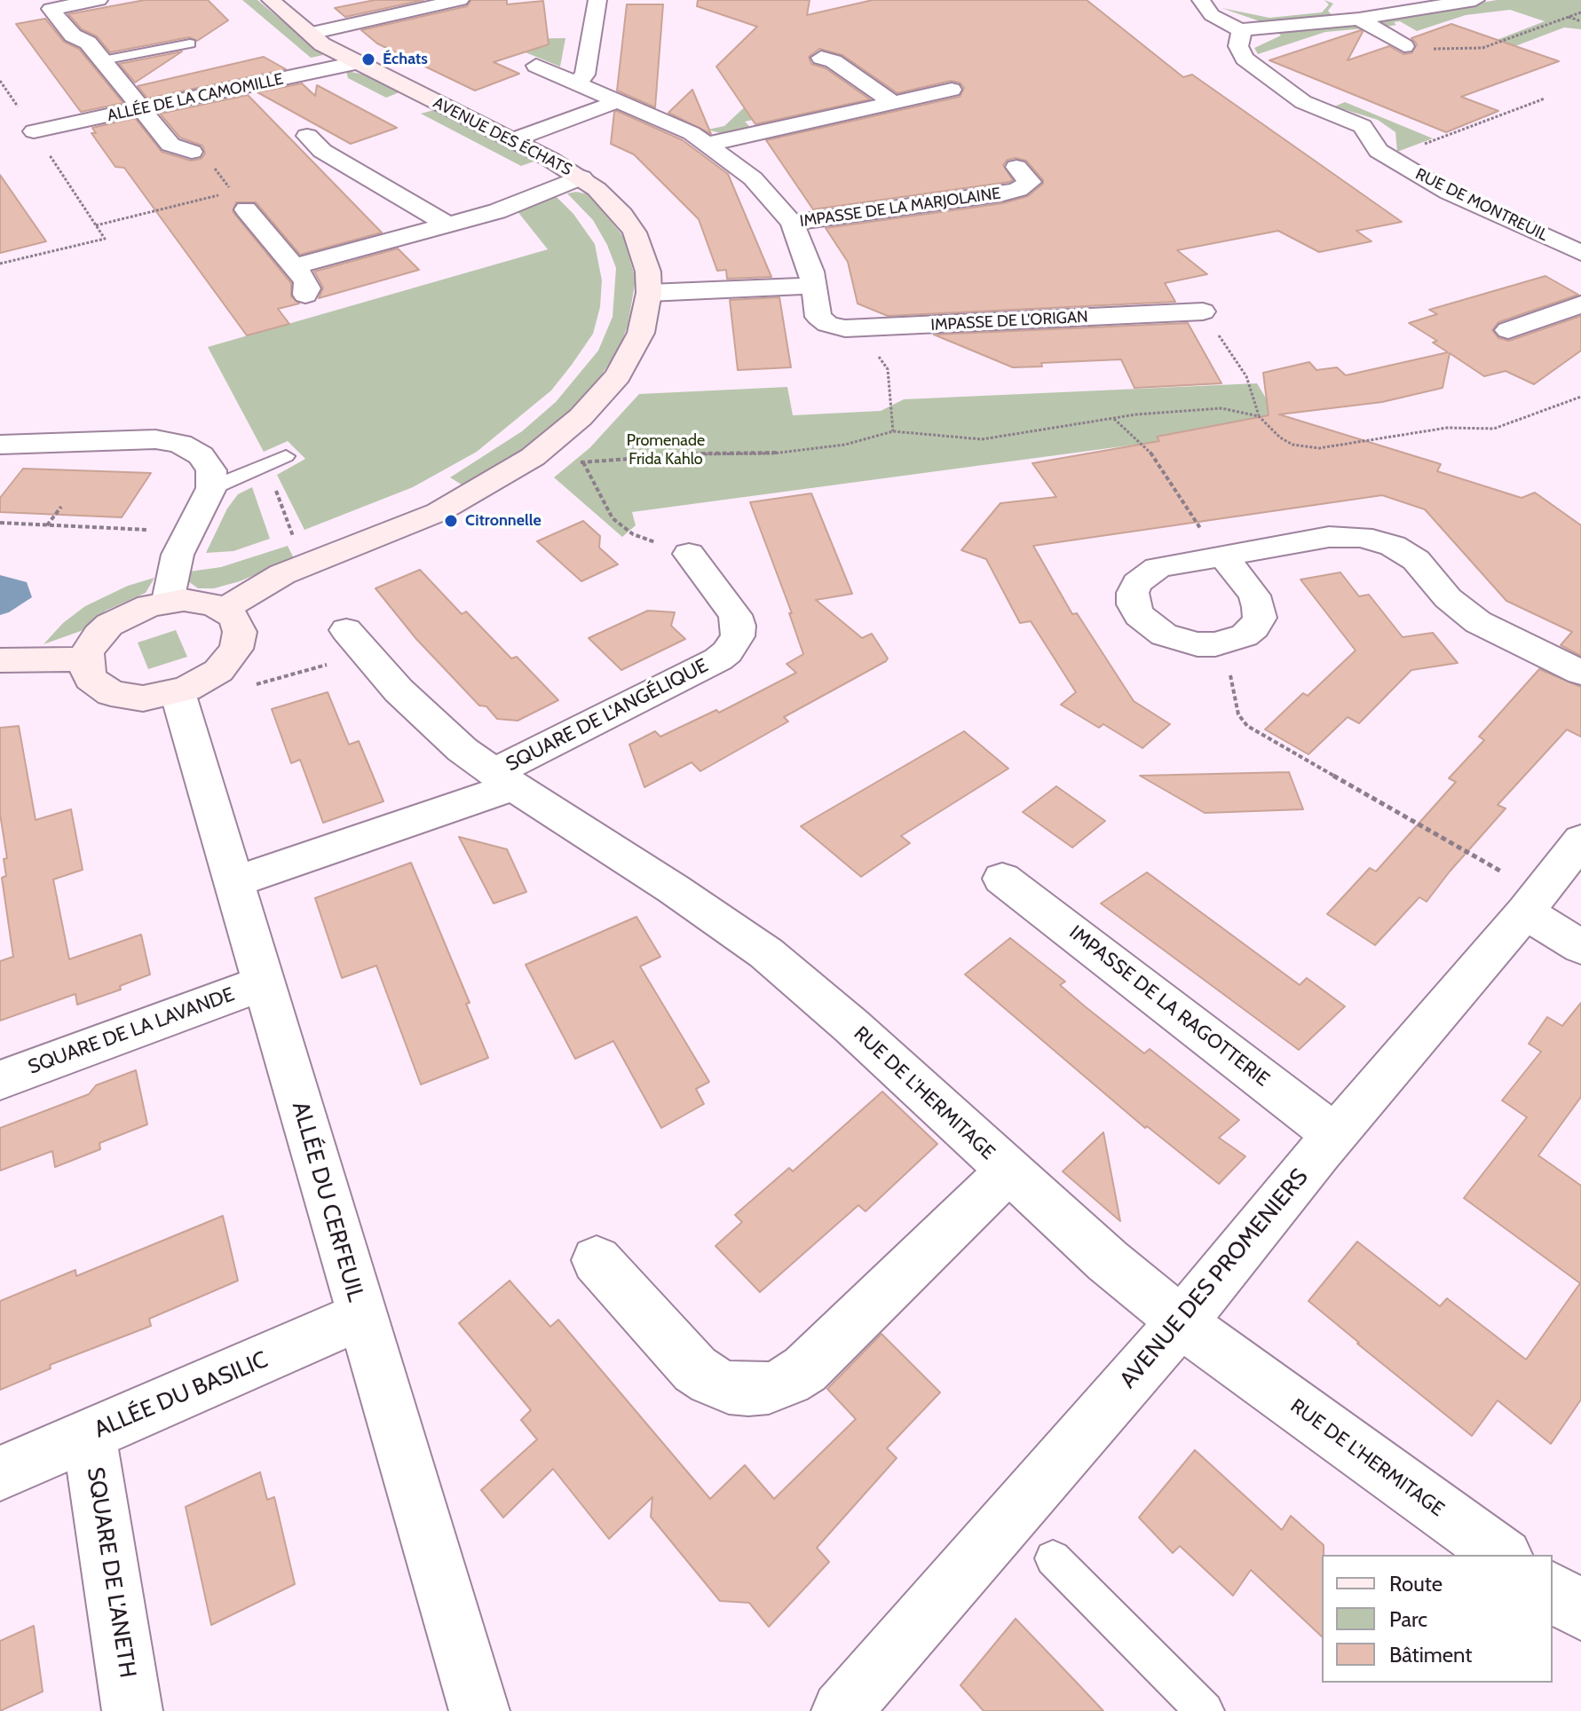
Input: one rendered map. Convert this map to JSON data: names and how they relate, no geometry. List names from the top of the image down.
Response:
{
  "streets": {
    "street": [
      "ALLÉE DE LA CAMOMILLE",
      "AVENUE DES ÉCHATS",
      "RUE DE MONTREUIL",
      "IMPASSE DE LA MARJOLAINE",
      "IMPASSE DE L'ORIGAN",
      "SQUARE DE L'ANGÉLIQUE",
      "IMPASSE DE LA RAGOTTERIE",
      "SQUARE DE LA LAVANDE",
      "RUE DE L'HERMITAGE",
      "ALLÉE DU CERFEUIL",
      "AVENUE DES PROMENIERS",
      "ALLÉE DU BASILIC",
      "SQUARE DE L'ANETH"
    ]
  },
  "crossings": [
    ["ALLÉE DE LA CAMOMILLE", "AVENUE DES ÉCHATS"],
    ["AVENUE DES ÉCHATS", "ALLÉE DU CERFEUIL"],
    ["SQUARE DE L'ANGÉLIQUE", "RUE DE L'HERMITAGE"],
    ["SQUARE DE L'ANGÉLIQUE", "ALLÉE DU CERFEUIL"],
    ["IMPASSE DE LA RAGOTTERIE", "AVENUE DES PROMENIERS"],
    ["SQUARE DE LA LAVANDE", "ALLÉE DU CERFEUIL"],
    ["RUE DE L'HERMITAGE", "AVENUE DES PROMENIERS"],
    ["ALLÉE DU CERFEUIL", "ALLÉE DU BASILIC"],
    ["ALLÉE DU BASILIC", "SQUARE DE L'ANETH"]
  ],
  "parks": ["Promenade Frida Kahlo"],
  "places": ["Échats", "Citronnelle"],
  "legend": ["Route", "Parc", "Bâtiment"]
}
